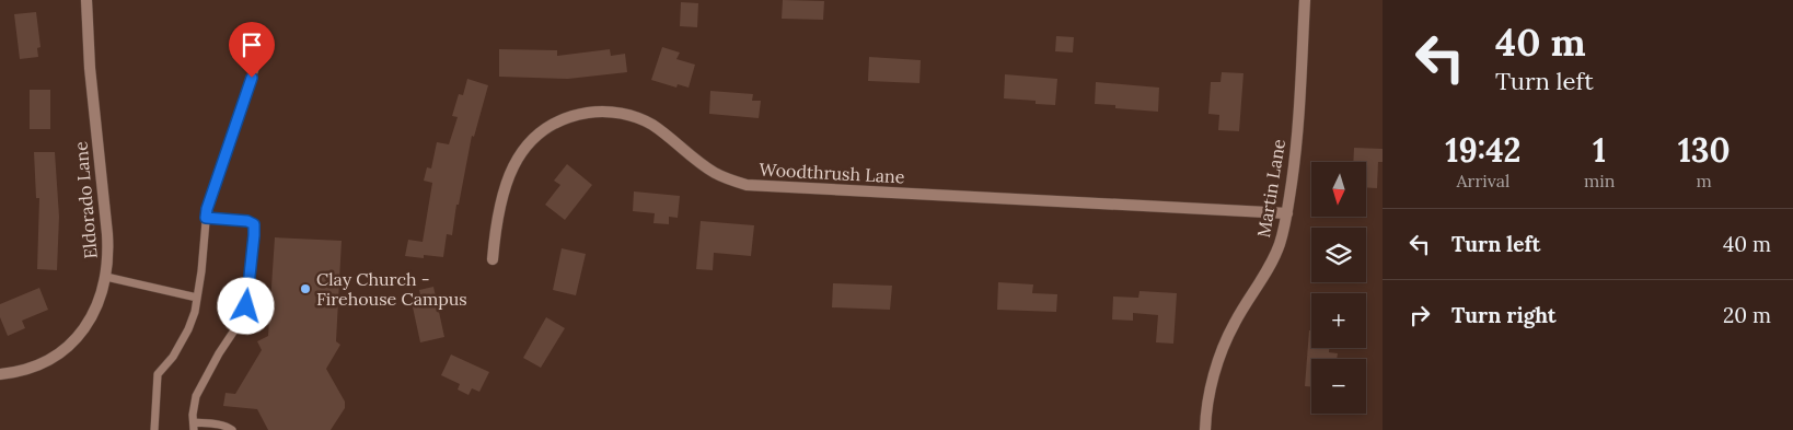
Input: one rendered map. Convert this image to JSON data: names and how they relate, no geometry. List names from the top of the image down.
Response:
{
  "streets": {
    "street": ["Woodthrush Lane", "Martin Lane", "Eldorado Lane"]
  },
  "crossings": [
    ["Woodthrush Lane", "Martin Lane"]
  ],
  "places": ["Clay Church - Firehouse Campus"],
  "north": "bottom",
  "page": {
    "turn": ["40 m", "Turn left"],
    "eta": [
      "19:42",
      "Arrival",
      "1",
      "min",
      "130",
      "m"
    ],
    "map_buttons": ["+", "−"],
    "list": [
      {
        "name": "Turn left",
        "value": "40 m"
      },
      {
        "name": "Turn right",
        "value": "20 m"
      }
    ]
  }
}
